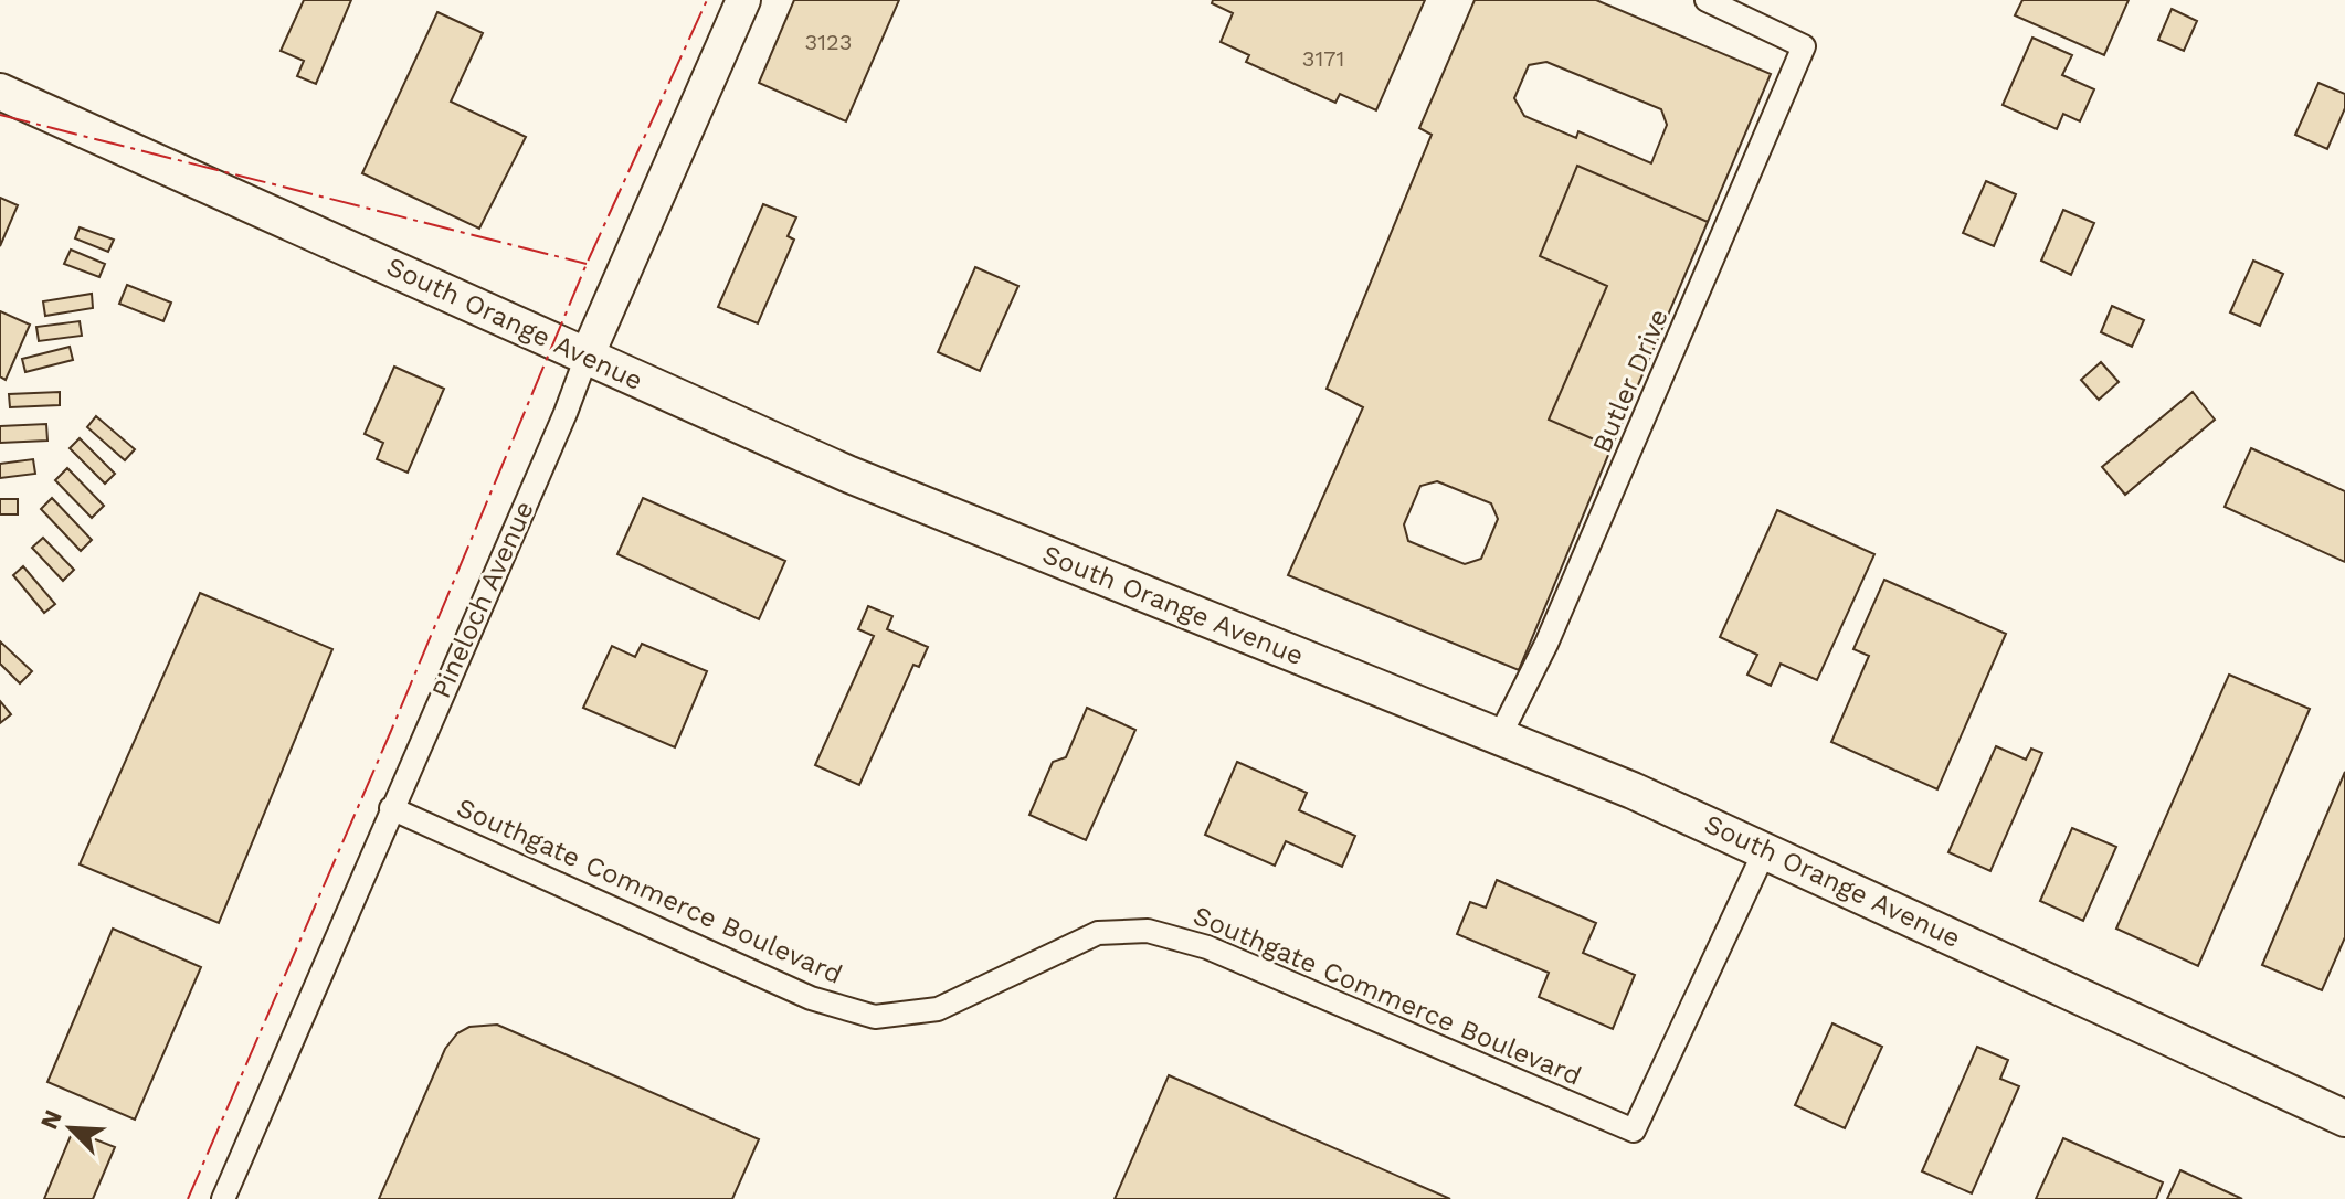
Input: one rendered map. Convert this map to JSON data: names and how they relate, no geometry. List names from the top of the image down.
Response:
{
  "streets": {
    "main road": ["South Orange Avenue"],
    "street": ["Butler Drive", "Pineloch Avenue", "Southgate Commerce Boulevard"]
  },
  "crossings": [
    ["South Orange Avenue", "Butler Drive"],
    ["South Orange Avenue", "Pineloch Avenue"],
    ["South Orange Avenue", "Southgate Commerce Boulevard"],
    ["Pineloch Avenue", "Southgate Commerce Boulevard"]
  ],
  "house_numbers": ["3123", "3171"],
  "north": "top left"
}
